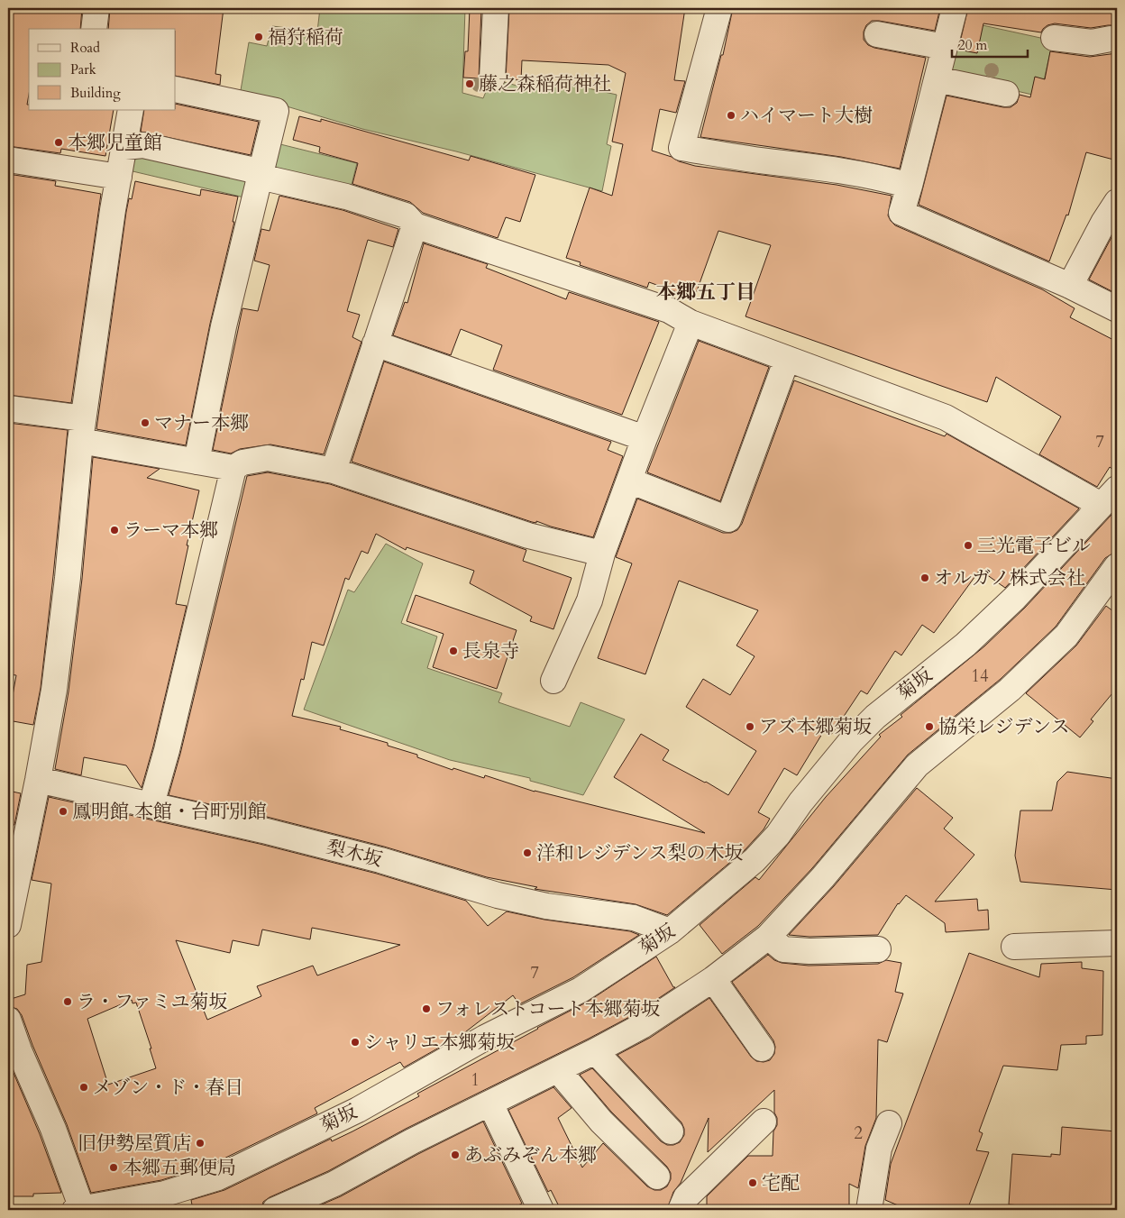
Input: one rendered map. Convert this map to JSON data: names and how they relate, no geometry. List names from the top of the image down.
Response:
{
  "streets": {
    "street": ["菊坂", "梨木坂"]
  },
  "crossings": [
    ["菊坂", "梨木坂"]
  ],
  "districts": ["本郷五丁目"],
  "places": [
    "福狩稲荷",
    "藤之森稲荷神社",
    "ハイマート大樹",
    "本郷児童館",
    "マナー本郷",
    "ラーマ本郷",
    "三光電子ビル",
    "オルガノ株式会社",
    "長泉寺",
    "アズ本郷菊坂",
    "協栄レジデンス",
    "鳳明館 本館・台町別館",
    "洋和レジデンス梨の木坂",
    "ラ・ファミユ菊坂",
    "フォレストコート本郷菊坂",
    "シャリエ本郷菊坂",
    "メゾン・ド・春日",
    "旧伊勢屋質店",
    "あぶみぞん本郷",
    "本郷五郵便局",
    "宅配"
  ],
  "house_numbers": [
    "7",
    "14",
    "7",
    "1",
    "2"
  ],
  "legend": ["Road", "Park", "Building"],
  "scale_bar": "20 m"
}
